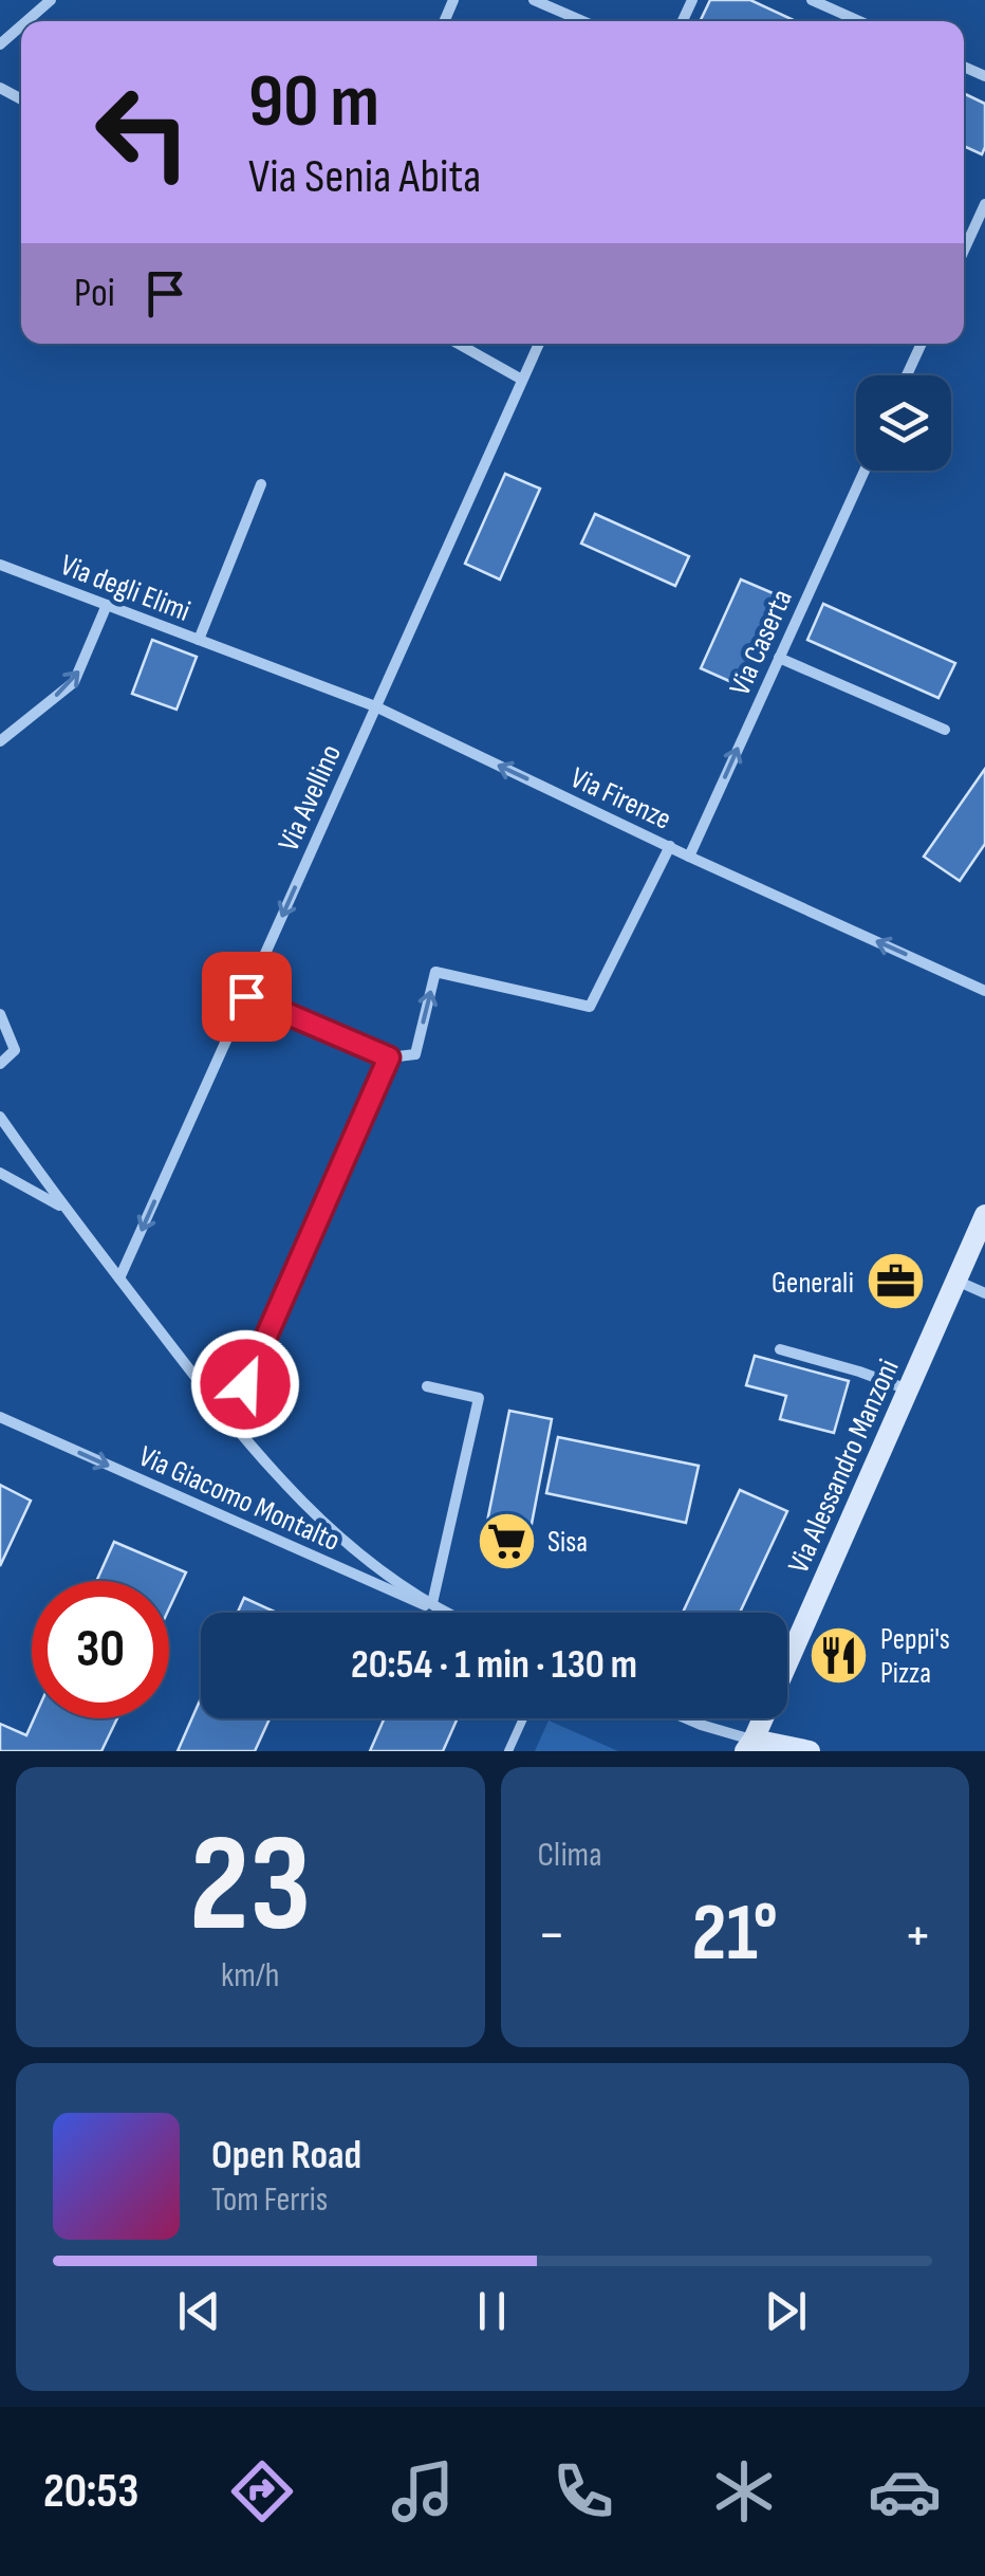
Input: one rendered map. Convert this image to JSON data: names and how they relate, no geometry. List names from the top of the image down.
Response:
{
  "streets": {
    "main road": ["Via Alessandro Manzoni"],
    "street": [
      "Via degli Elimi",
      "Via Caserta",
      "Via Avellino",
      "Via Firenze",
      "Via Giacomo Montalto"
    ]
  },
  "crossings": [
    ["Via degli Elimi", "Via Firenze"],
    ["Via Caserta", "Via Firenze"],
    ["Via Avellino", "Via Firenze"]
  ],
  "one_way": ["Via Caserta", "Via Avellino", "Via Firenze"],
  "places": {
    "office": ["Generali"],
    "supermarket": ["Sisa"],
    "restaurant": ["Peppi's Pizza"]
  },
  "page": {
    "turn": ["90 m", "Via Senia Abita"],
    "then": "Poi",
    "limit": "30",
    "trip": "20:54 · 1 min · 130 m",
    "tile": [
      ["23", "km/h"],
      "Clima"
    ],
    "heat": ["−", "21°", "+"],
    "song": ["Open Road", "Tom Ferris"],
    "tabs": "20:53"
  }
}
